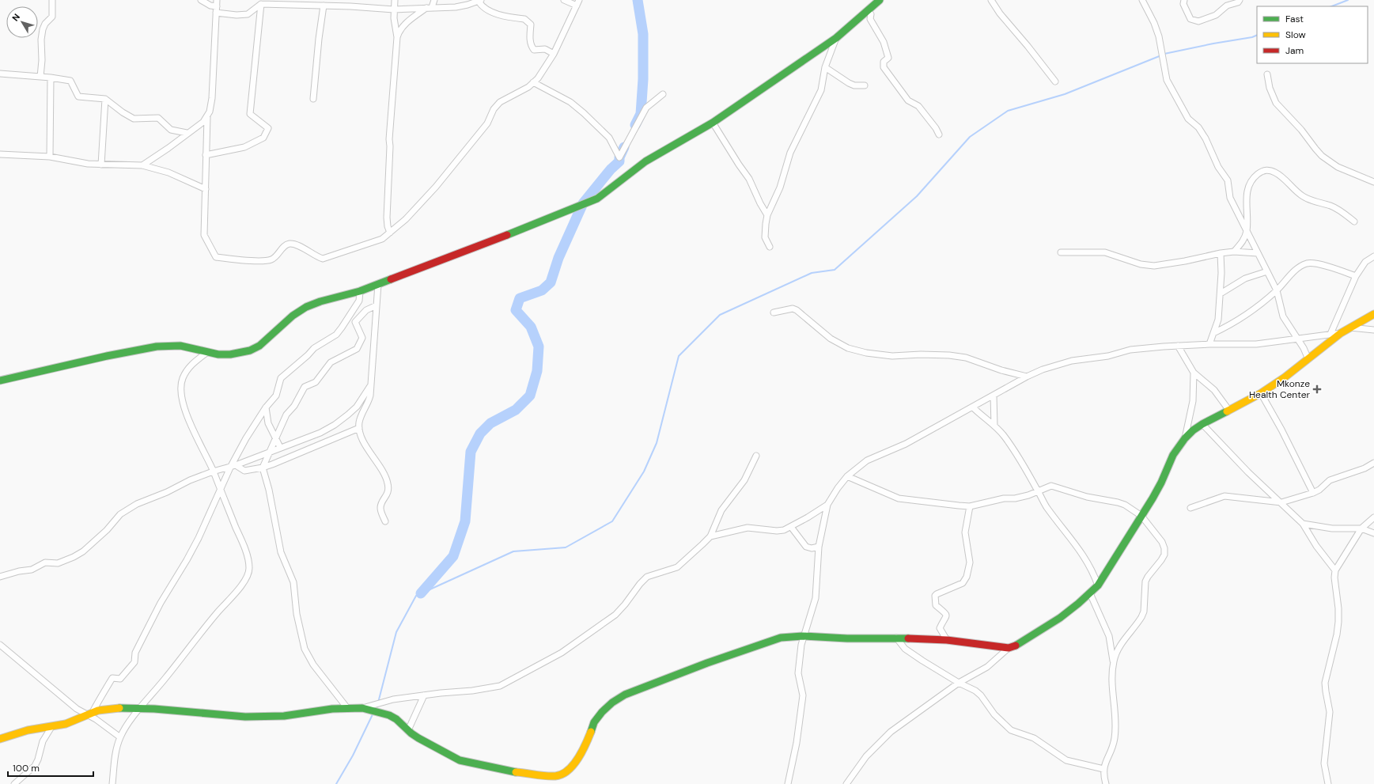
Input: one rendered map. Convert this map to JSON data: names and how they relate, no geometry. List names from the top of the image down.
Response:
{
  "places": {
    "health": ["Mkonze Health Center"]
  },
  "legend": ["Fast", "Slow", "Jam"],
  "scale_bar": "100 m",
  "north": "top left"
}
